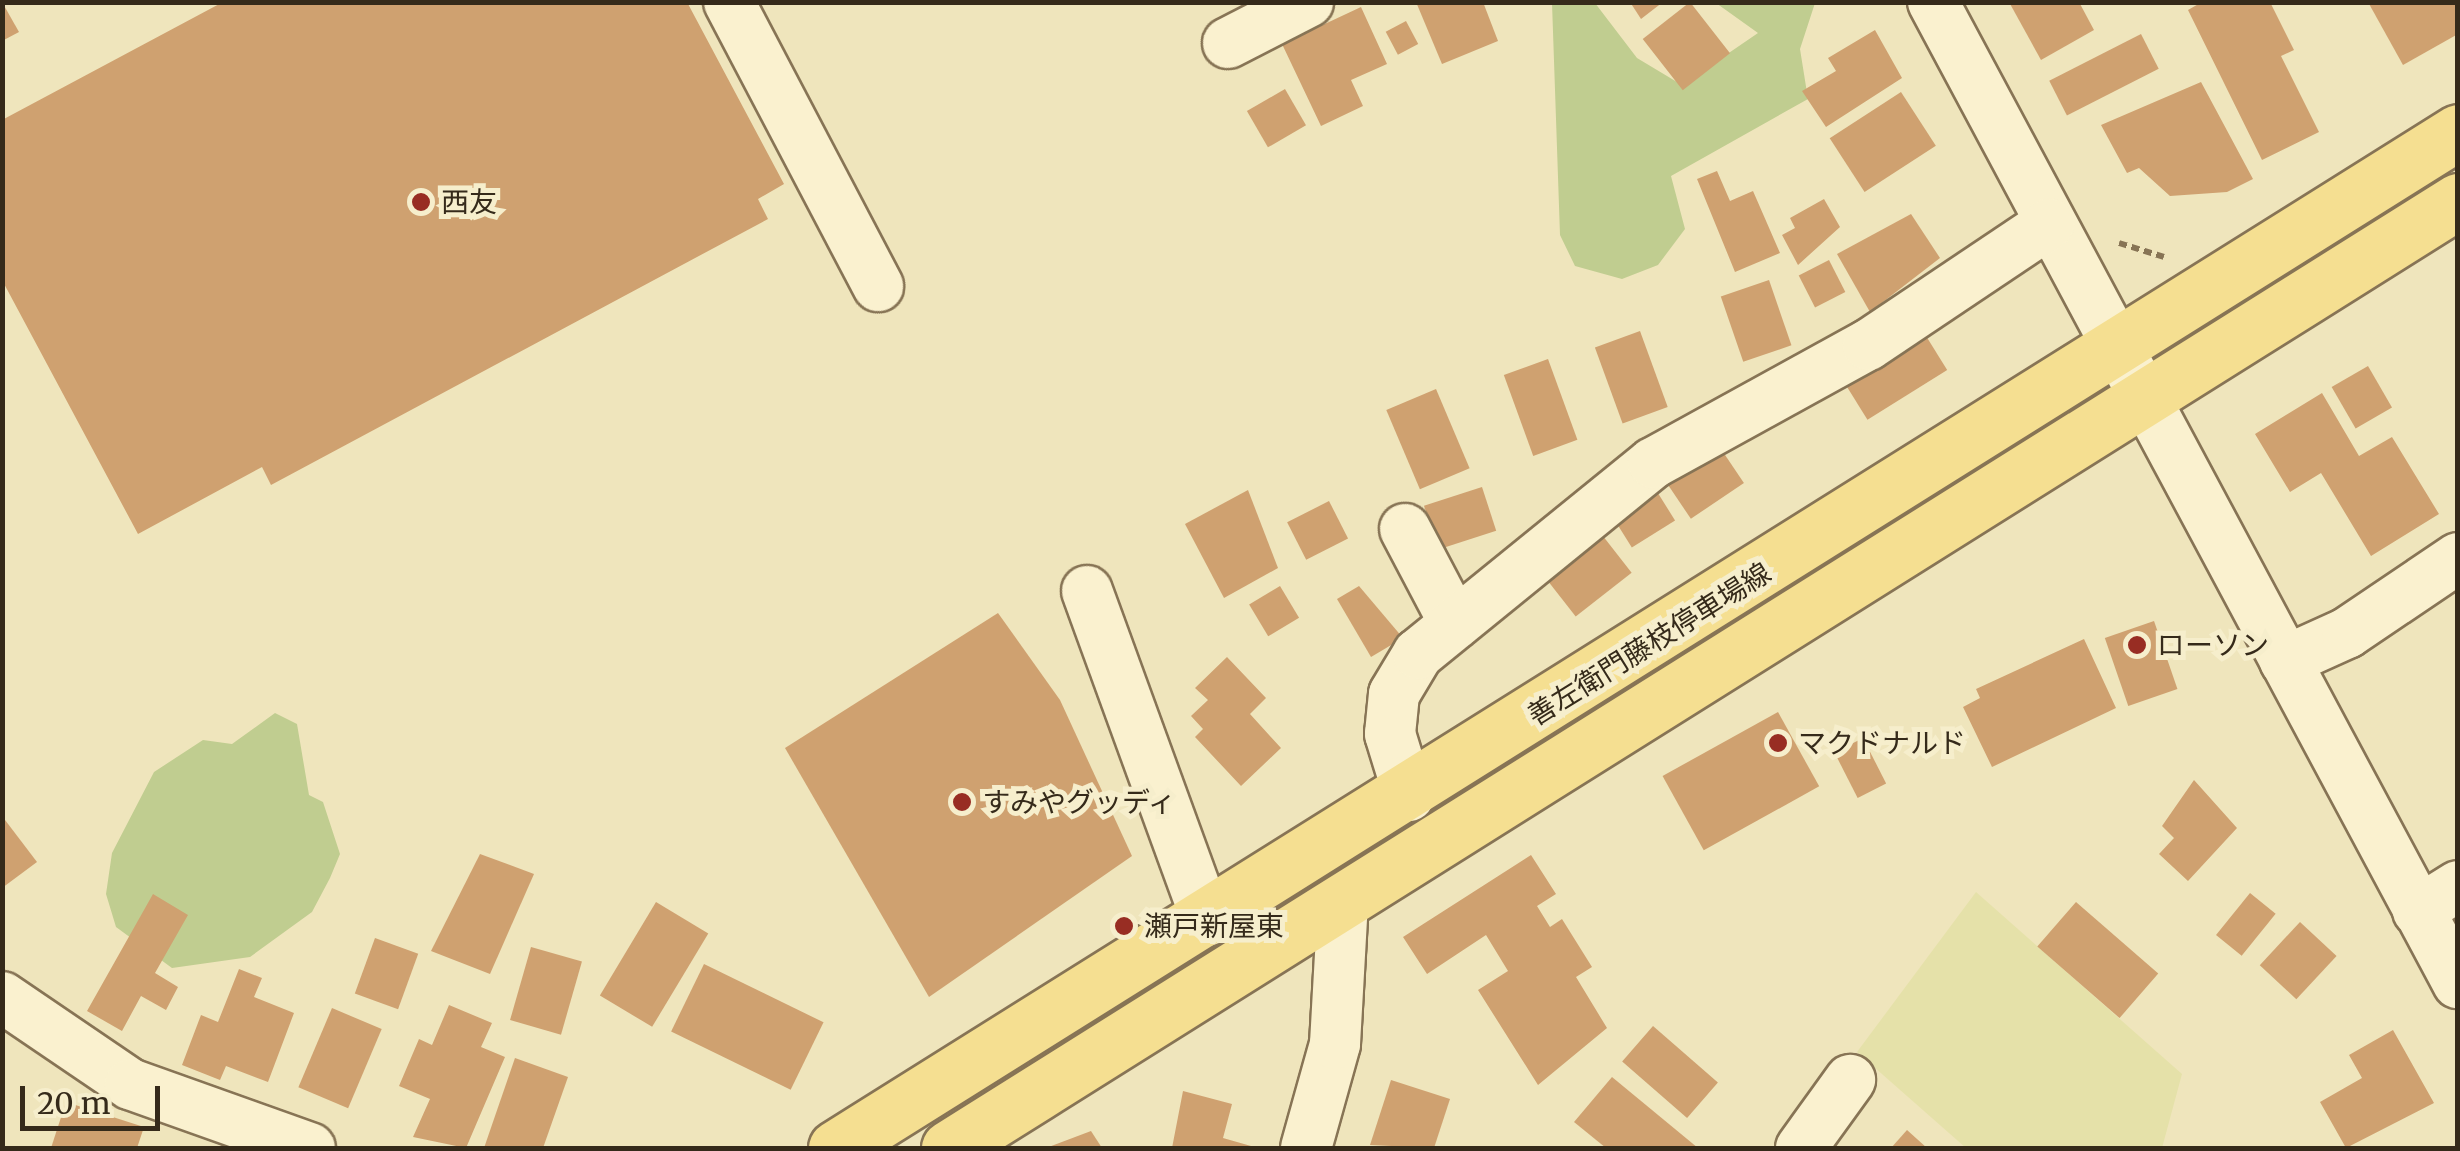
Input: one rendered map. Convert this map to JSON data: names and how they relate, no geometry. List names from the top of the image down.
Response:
{
  "streets": {
    "main road": ["善左衛門藤枝停車場線"]
  },
  "places": [
    "西友",
    "ローソン",
    "マクドナルド",
    "すみやグッディ",
    "瀬戸新屋東"
  ],
  "scale_bar": "20 m"
}
